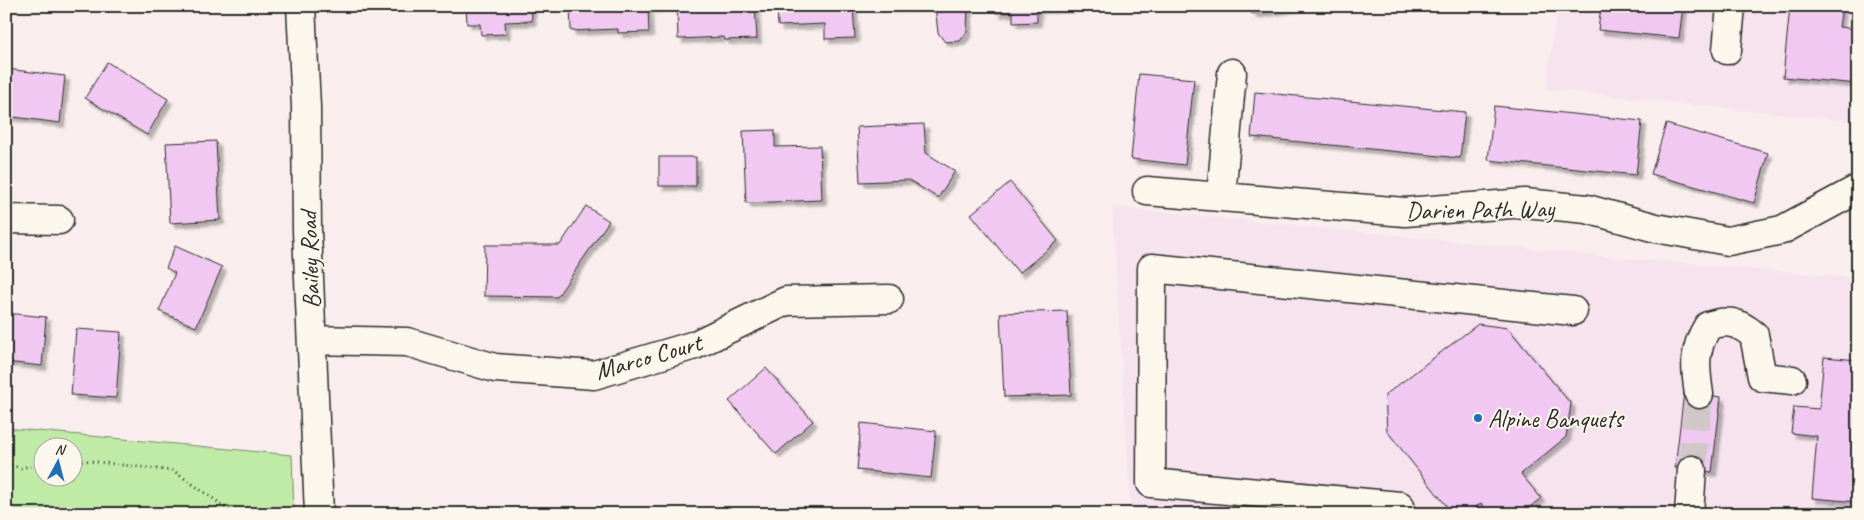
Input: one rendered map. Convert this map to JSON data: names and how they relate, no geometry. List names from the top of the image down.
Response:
{
  "streets": {
    "street": ["Darien Path Way", "Bailey Road", "Marco Court"]
  },
  "crossings": [
    ["Bailey Road", "Marco Court"]
  ],
  "places": ["Alpine Banquets"],
  "north": "top"
}
